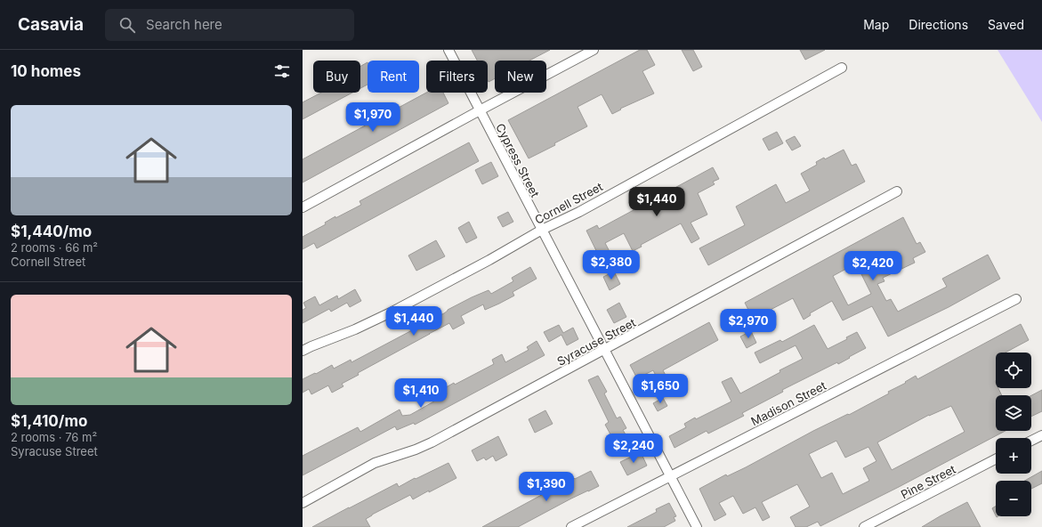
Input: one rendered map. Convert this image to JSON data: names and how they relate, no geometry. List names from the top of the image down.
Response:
{
  "streets": {
    "street": [
      "Cypress Street",
      "Cornell Street",
      "Syracuse Street",
      "Madison Street",
      "Pine Street"
    ]
  },
  "crossings": [
    ["Cypress Street", "Cornell Street"],
    ["Cypress Street", "Syracuse Street"],
    ["Cypress Street", "Madison Street"]
  ],
  "page": {
    "header": "Casavia",
    "search": "Search here",
    "nav": ["Map", "Directions", "Saved"],
    "heading": "10 homes",
    "chip": [
      "Buy",
      "Rent",
      "Filters",
      "New"
    ],
    "list": [
      {
        "name": "$1,440/mo",
        "note": "2 rooms · 66 m² · Cornell Street"
      },
      {
        "name": "$1,410/mo",
        "note": "2 rooms · 76 m² · Syracuse Street"
      }
    ],
    "price": [
      "$1,970",
      "$1,440",
      "$2,380",
      "$2,420",
      "$1,440",
      "$2,970",
      "$1,650",
      "$1,410",
      "$2,240",
      "$1,390"
    ],
    "map_buttons": ["+", "−"]
  }
}
